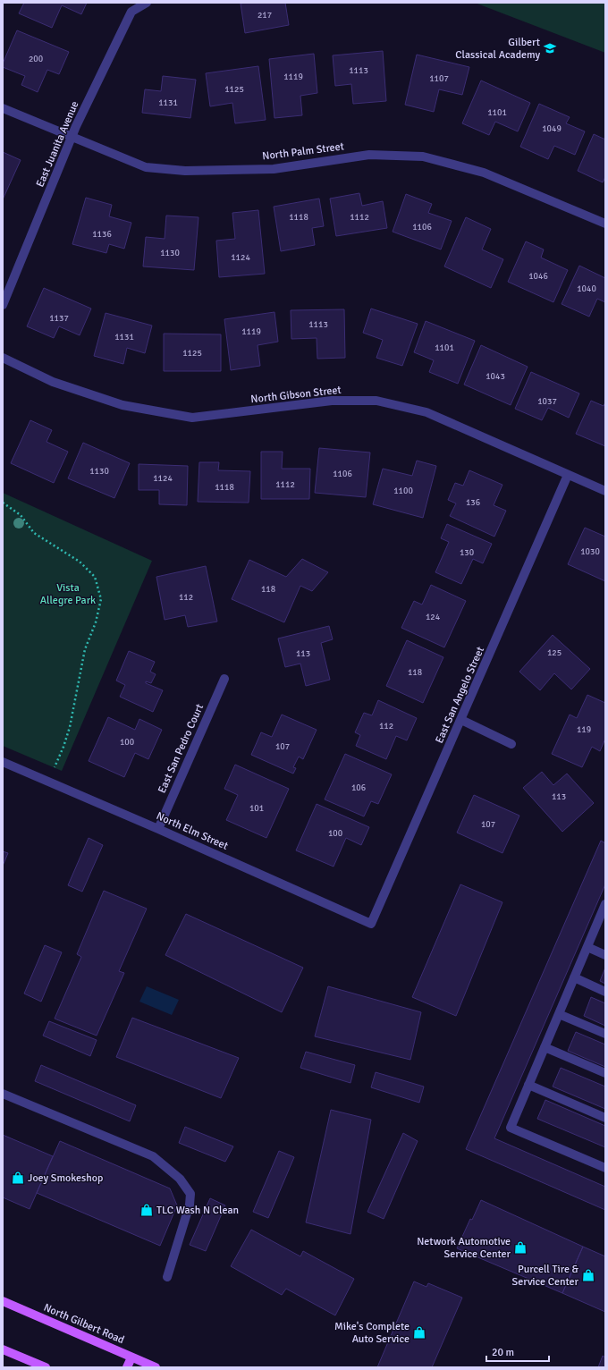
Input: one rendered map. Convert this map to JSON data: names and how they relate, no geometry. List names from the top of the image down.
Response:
{
  "streets": {
    "main road": ["North Gilbert Road"],
    "street": [
      "East Juanita Avenue",
      "North Palm Street",
      "North Gibson Street",
      "East San Angelo Street",
      "East San Pedro Court",
      "North Elm Street"
    ]
  },
  "crossings": [
    ["East Juanita Avenue", "North Palm Street"],
    ["North Gibson Street", "East San Angelo Street"],
    ["East San Angelo Street", "North Elm Street"],
    ["East San Pedro Court", "North Elm Street"]
  ],
  "parks": ["Vista Allegre Park"],
  "places": {
    "school or university": ["Gilbert Classical Academy"],
    "shop": [
      "Joey Smokeshop",
      "TLC Wash N Clean",
      "Network Automotive Service Center",
      "Purcell Tire & Service Center",
      "Mike's Complete Auto Service"
    ]
  },
  "house_numbers": [
    "217",
    "200",
    "1113",
    "1119",
    "1107",
    "1125",
    "1131",
    "1101",
    "1049",
    "1118",
    "1112",
    "1106",
    "1136",
    "1130",
    "1124",
    "1046",
    "1040",
    "1137",
    "1113",
    "1119",
    "1131",
    "1101",
    "1125",
    "1043",
    "1037",
    "1130",
    "1106",
    "1124",
    "1112",
    "1118",
    "1100",
    "136",
    "1030",
    "130",
    "118",
    "112",
    "124",
    "125",
    "113",
    "118",
    "112",
    "119",
    "100",
    "107",
    "106",
    "113",
    "101",
    "107",
    "100"
  ],
  "scale_bar": "20 m"
}
